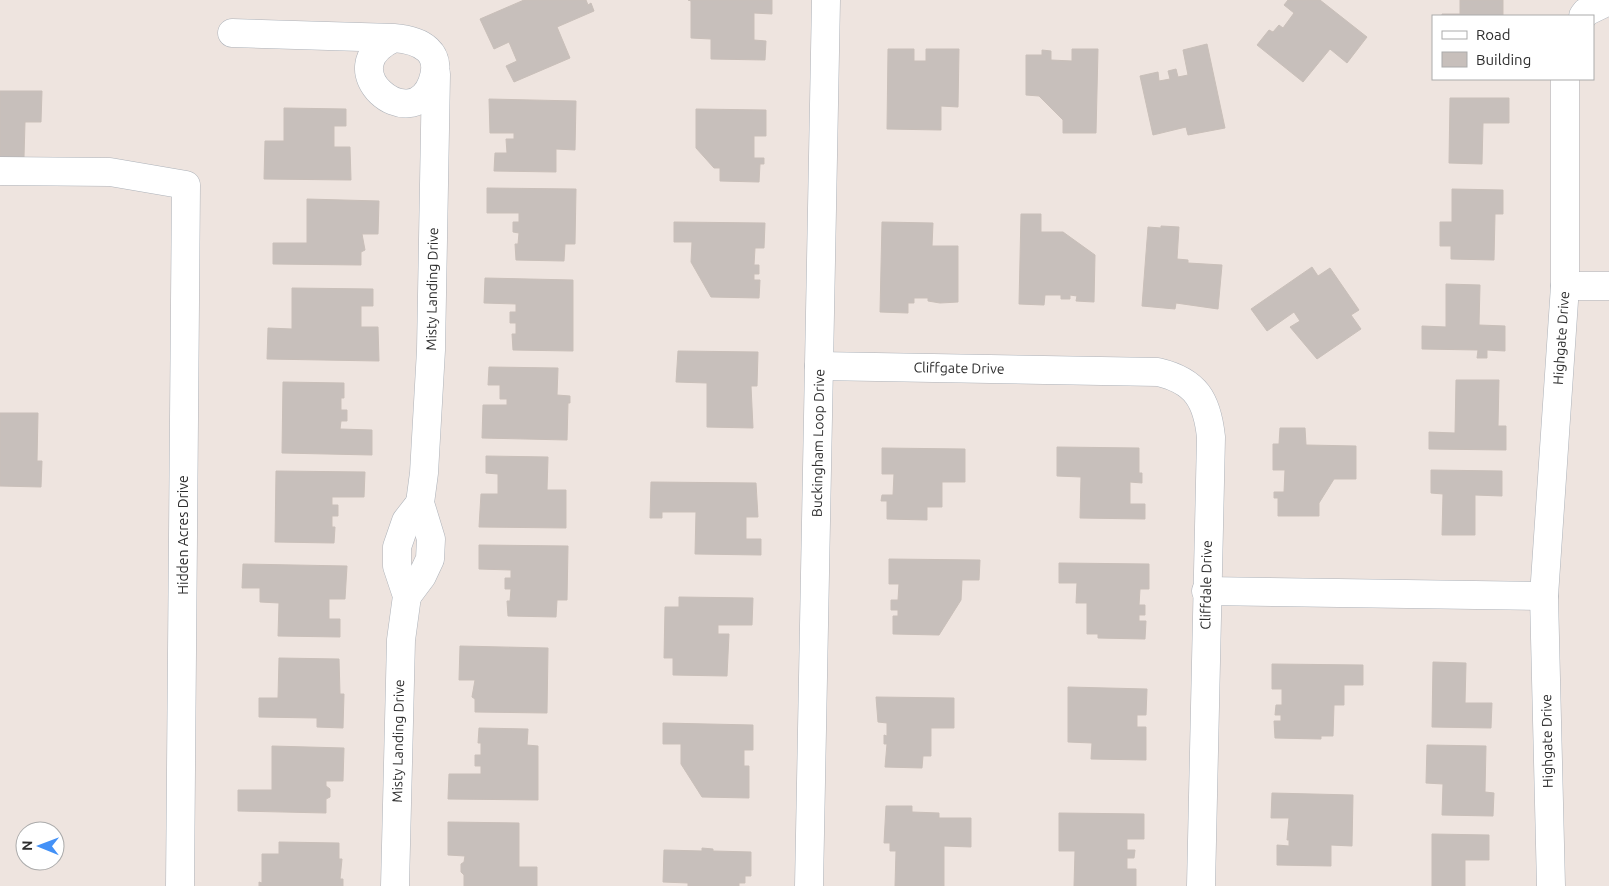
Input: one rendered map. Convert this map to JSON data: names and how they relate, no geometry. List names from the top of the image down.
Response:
{
  "streets": {
    "street": [
      "Misty Landing Drive",
      "Highgate Drive",
      "Cliffgate Drive",
      "Buckingham Loop Drive",
      "Hidden Acres Drive",
      "Cliffdale Drive"
    ]
  },
  "crossings": [
    ["Cliffgate Drive", "Buckingham Loop Drive"],
    ["Cliffgate Drive", "Cliffdale Drive"]
  ],
  "legend": ["Road", "Building"],
  "north": "left"
}
